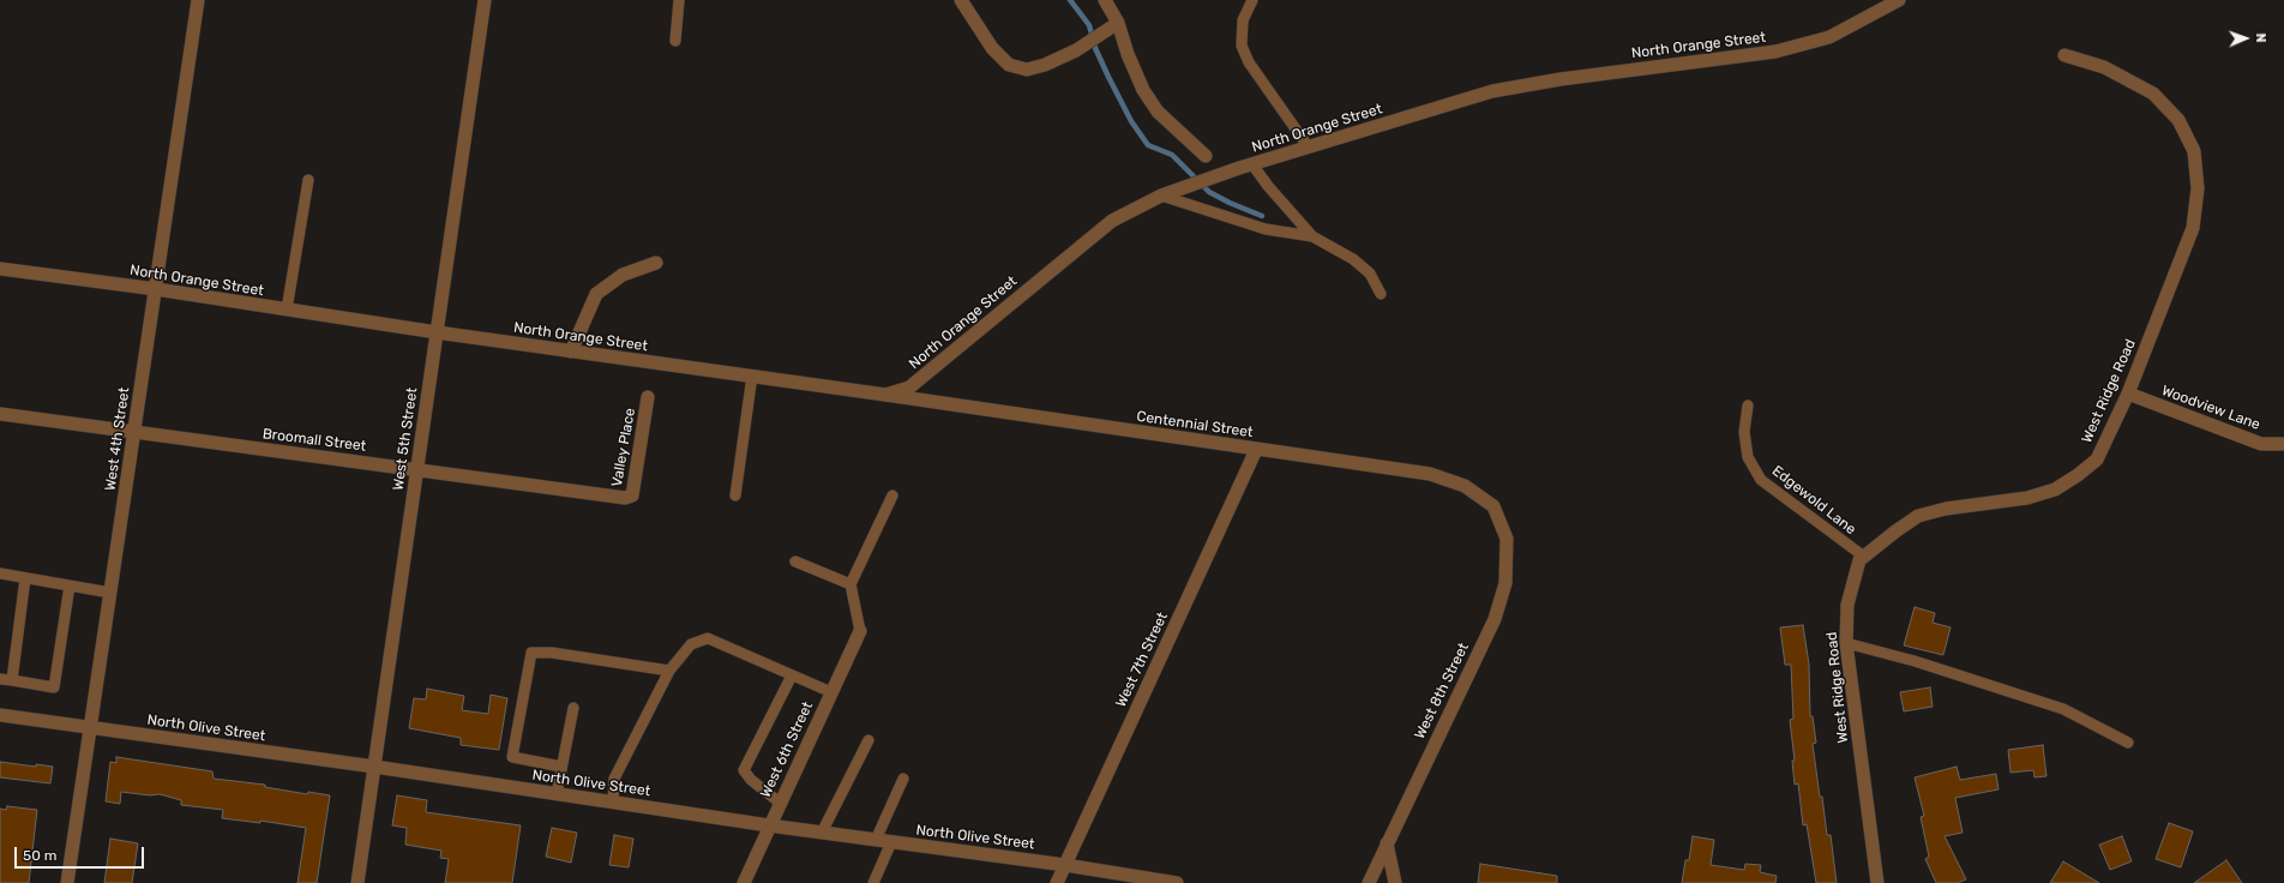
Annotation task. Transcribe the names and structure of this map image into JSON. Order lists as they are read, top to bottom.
{
  "streets": {
    "street": [
      "North Orange Street",
      "West Ridge Road",
      "Woodview Lane",
      "Centennial Street",
      "West 4th Street",
      "West 5th Street",
      "Broomall Street",
      "Valley Place",
      "West 7th Street",
      "West 8th Street",
      "North Olive Street",
      "West 6th Street"
    ],
    "lane": ["Edgewold Lane"]
  },
  "crossings": [
    ["North Orange Street", "Centennial Street"],
    ["North Orange Street", "West 4th Street"],
    ["North Orange Street", "West 5th Street"],
    ["West Ridge Road", "Woodview Lane"],
    ["West Ridge Road", "Edgewold Lane"],
    ["Centennial Street", "West 7th Street"],
    ["Centennial Street", "West 8th Street"],
    ["West 4th Street", "Broomall Street"],
    ["West 4th Street", "North Olive Street"],
    ["West 5th Street", "Broomall Street"],
    ["West 5th Street", "North Olive Street"],
    ["Broomall Street", "Valley Place"],
    ["West 7th Street", "North Olive Street"],
    ["North Olive Street", "West 6th Street"]
  ],
  "scale_bar": "50 m",
  "north": "right"
}
